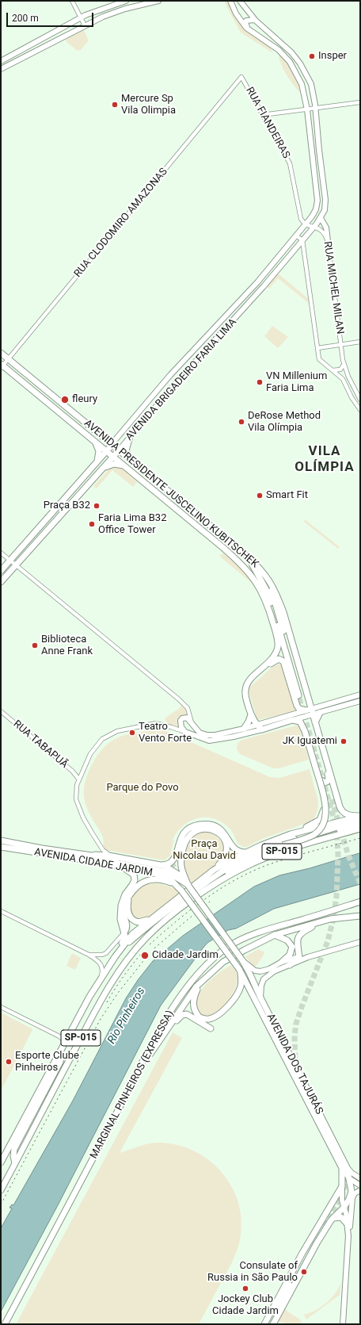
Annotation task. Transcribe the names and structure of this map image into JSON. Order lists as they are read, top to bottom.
{
  "streets": {
    "highway": [
      "AVENIDA BRIGADEIRO FARIA LIMA",
      "AVENIDA PRESIDENTE JUSCELINO KUBITSCHEK",
      "SP-015",
      "AVENIDA CIDADE JARDIM",
      "AVENIDA DOS TAJURÁS",
      "MARGINAL PINHEIROS (EXPRESSA)"
    ],
    "street": [
      "RUA FIANDEIRAS",
      "RUA CLODOMIRO AMAZONAS",
      "RUA MICHEL MILAN",
      "RUA TABAPUÃ"
    ]
  },
  "crossings": [
    ["RUA FIANDEIRAS", "RUA CLODOMIRO AMAZONAS"],
    ["RUA FIANDEIRAS", "RUA MICHEL MILAN"],
    ["RUA FIANDEIRAS", "AVENIDA BRIGADEIRO FARIA LIMA"],
    ["RUA CLODOMIRO AMAZONAS", "AVENIDA PRESIDENTE JUSCELINO KUBITSCHEK"],
    ["RUA MICHEL MILAN", "AVENIDA BRIGADEIRO FARIA LIMA"],
    ["AVENIDA BRIGADEIRO FARIA LIMA", "AVENIDA PRESIDENTE JUSCELINO KUBITSCHEK"],
    ["AVENIDA CIDADE JARDIM", "AVENIDA DOS TAJURÁS"]
  ],
  "districts": ["VILA OLÍMPIA"],
  "water": ["Rio Pinheiros"],
  "parks": ["Parque do Povo", "Praça Nicolau David"],
  "places": [
    "Insper",
    "Mercure Sp Vila Olimpia",
    "VN Millenium Faria Lima",
    "fleury",
    "DeRose Method Vila Olímpia",
    "Smart Fit",
    "Praça B32",
    "Faria Lima B32 Office Tower",
    "Biblioteca Anne Frank",
    "Teatro Vento Forte",
    "JK Iguatemi",
    "Cidade Jardim",
    "Esporte Clube Pinheiros",
    "Consulate of Russia in São Paulo",
    "Jockey Club Cidade Jardim"
  ],
  "scale_bar": "200 m"
}
